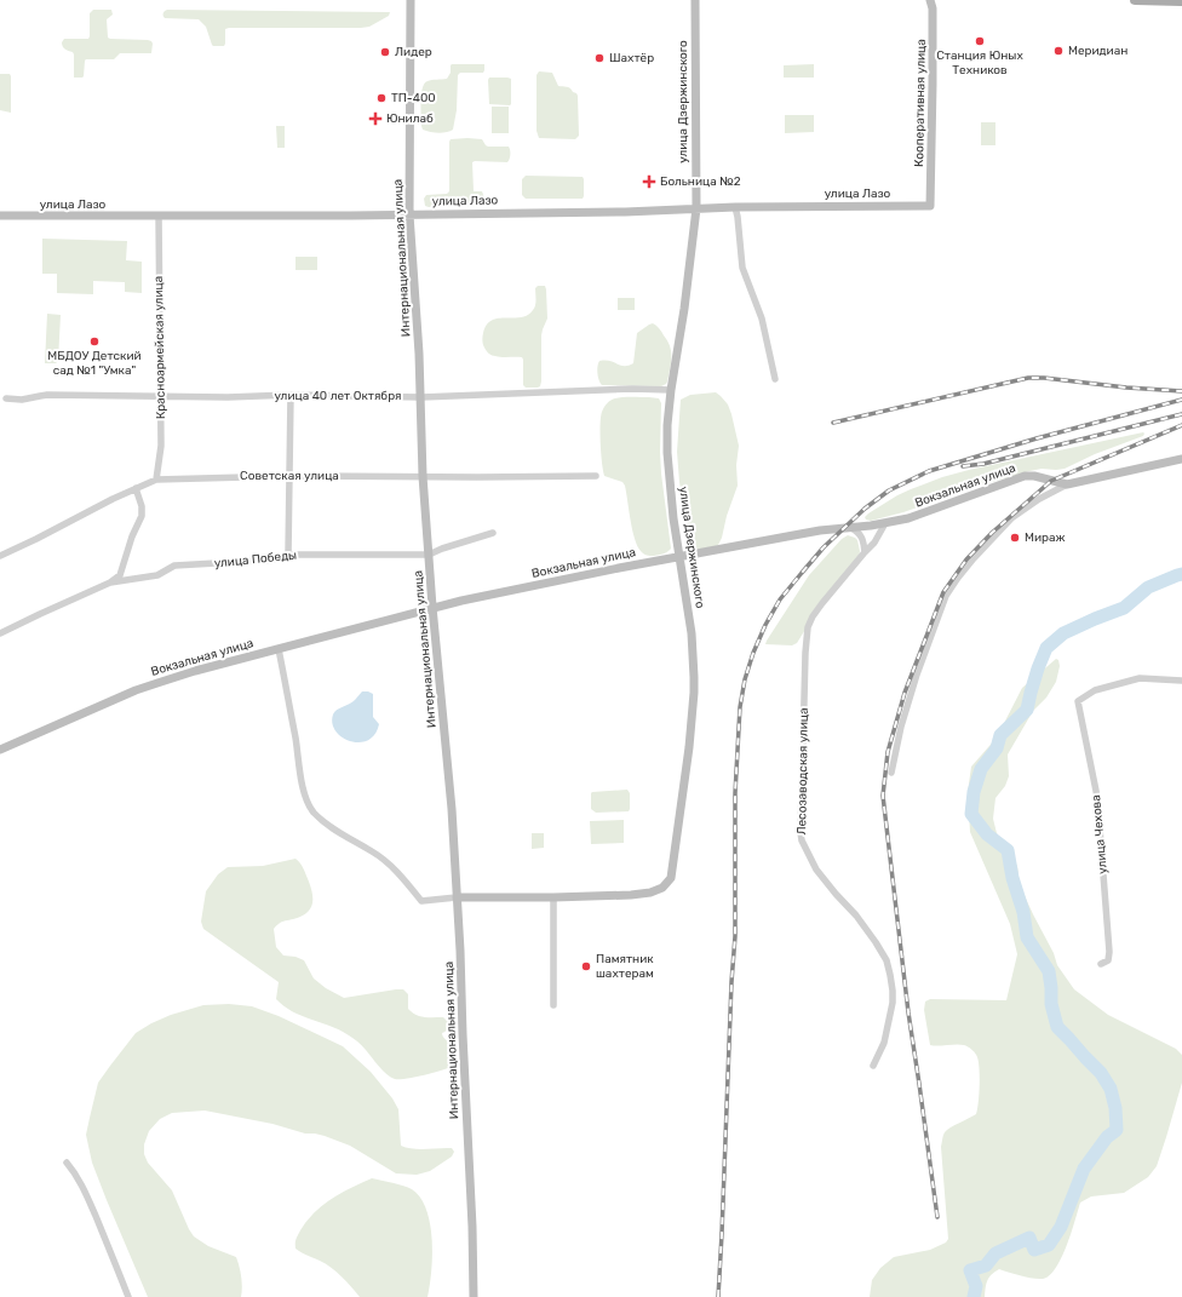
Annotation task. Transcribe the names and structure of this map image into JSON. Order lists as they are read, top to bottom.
{
  "streets": {
    "main road": [
      "улица Дзержинского",
      "Кооперативная улица",
      "улица Лазо",
      "Интернациональная улица",
      "Вокзальная улица"
    ],
    "street": [
      "Красноармейская улица",
      "улица 40 лет Октября",
      "Советская улица",
      "улица Победы",
      "Лесозаводская улица",
      "улица Чехова"
    ]
  },
  "crossings": [
    ["улица Дзержинского", "улица Лазо"],
    ["улица Дзержинского", "Интернациональная улица"],
    ["улица Дзержинского", "улица 40 лет Октября"],
    ["улица Дзержинского", "Вокзальная улица"],
    ["Кооперативная улица", "улица Лазо"],
    ["улица Лазо", "Интернациональная улица"],
    ["улица Лазо", "Красноармейская улица"],
    ["Интернациональная улица", "улица 40 лет Октября"],
    ["Интернациональная улица", "Советская улица"],
    ["Интернациональная улица", "Вокзальная улица"],
    ["Интернациональная улица", "улица Победы"],
    ["Красноармейская улица", "улица 40 лет Октября"],
    ["Красноармейская улица", "Советская улица"],
    ["Вокзальная улица", "Лесозаводская улица"]
  ],
  "places": {
    "other": [
      "Станция Юных Техников",
      "Меридиан",
      "Лидер",
      "Шахтёр",
      "ТП-400",
      "МБДОУ Детский сад №1 \"Умка\"",
      "Мираж",
      "Памятник шахтерам"
    ],
    "health": ["Юнилаб", "Больница №2"]
  }
}
